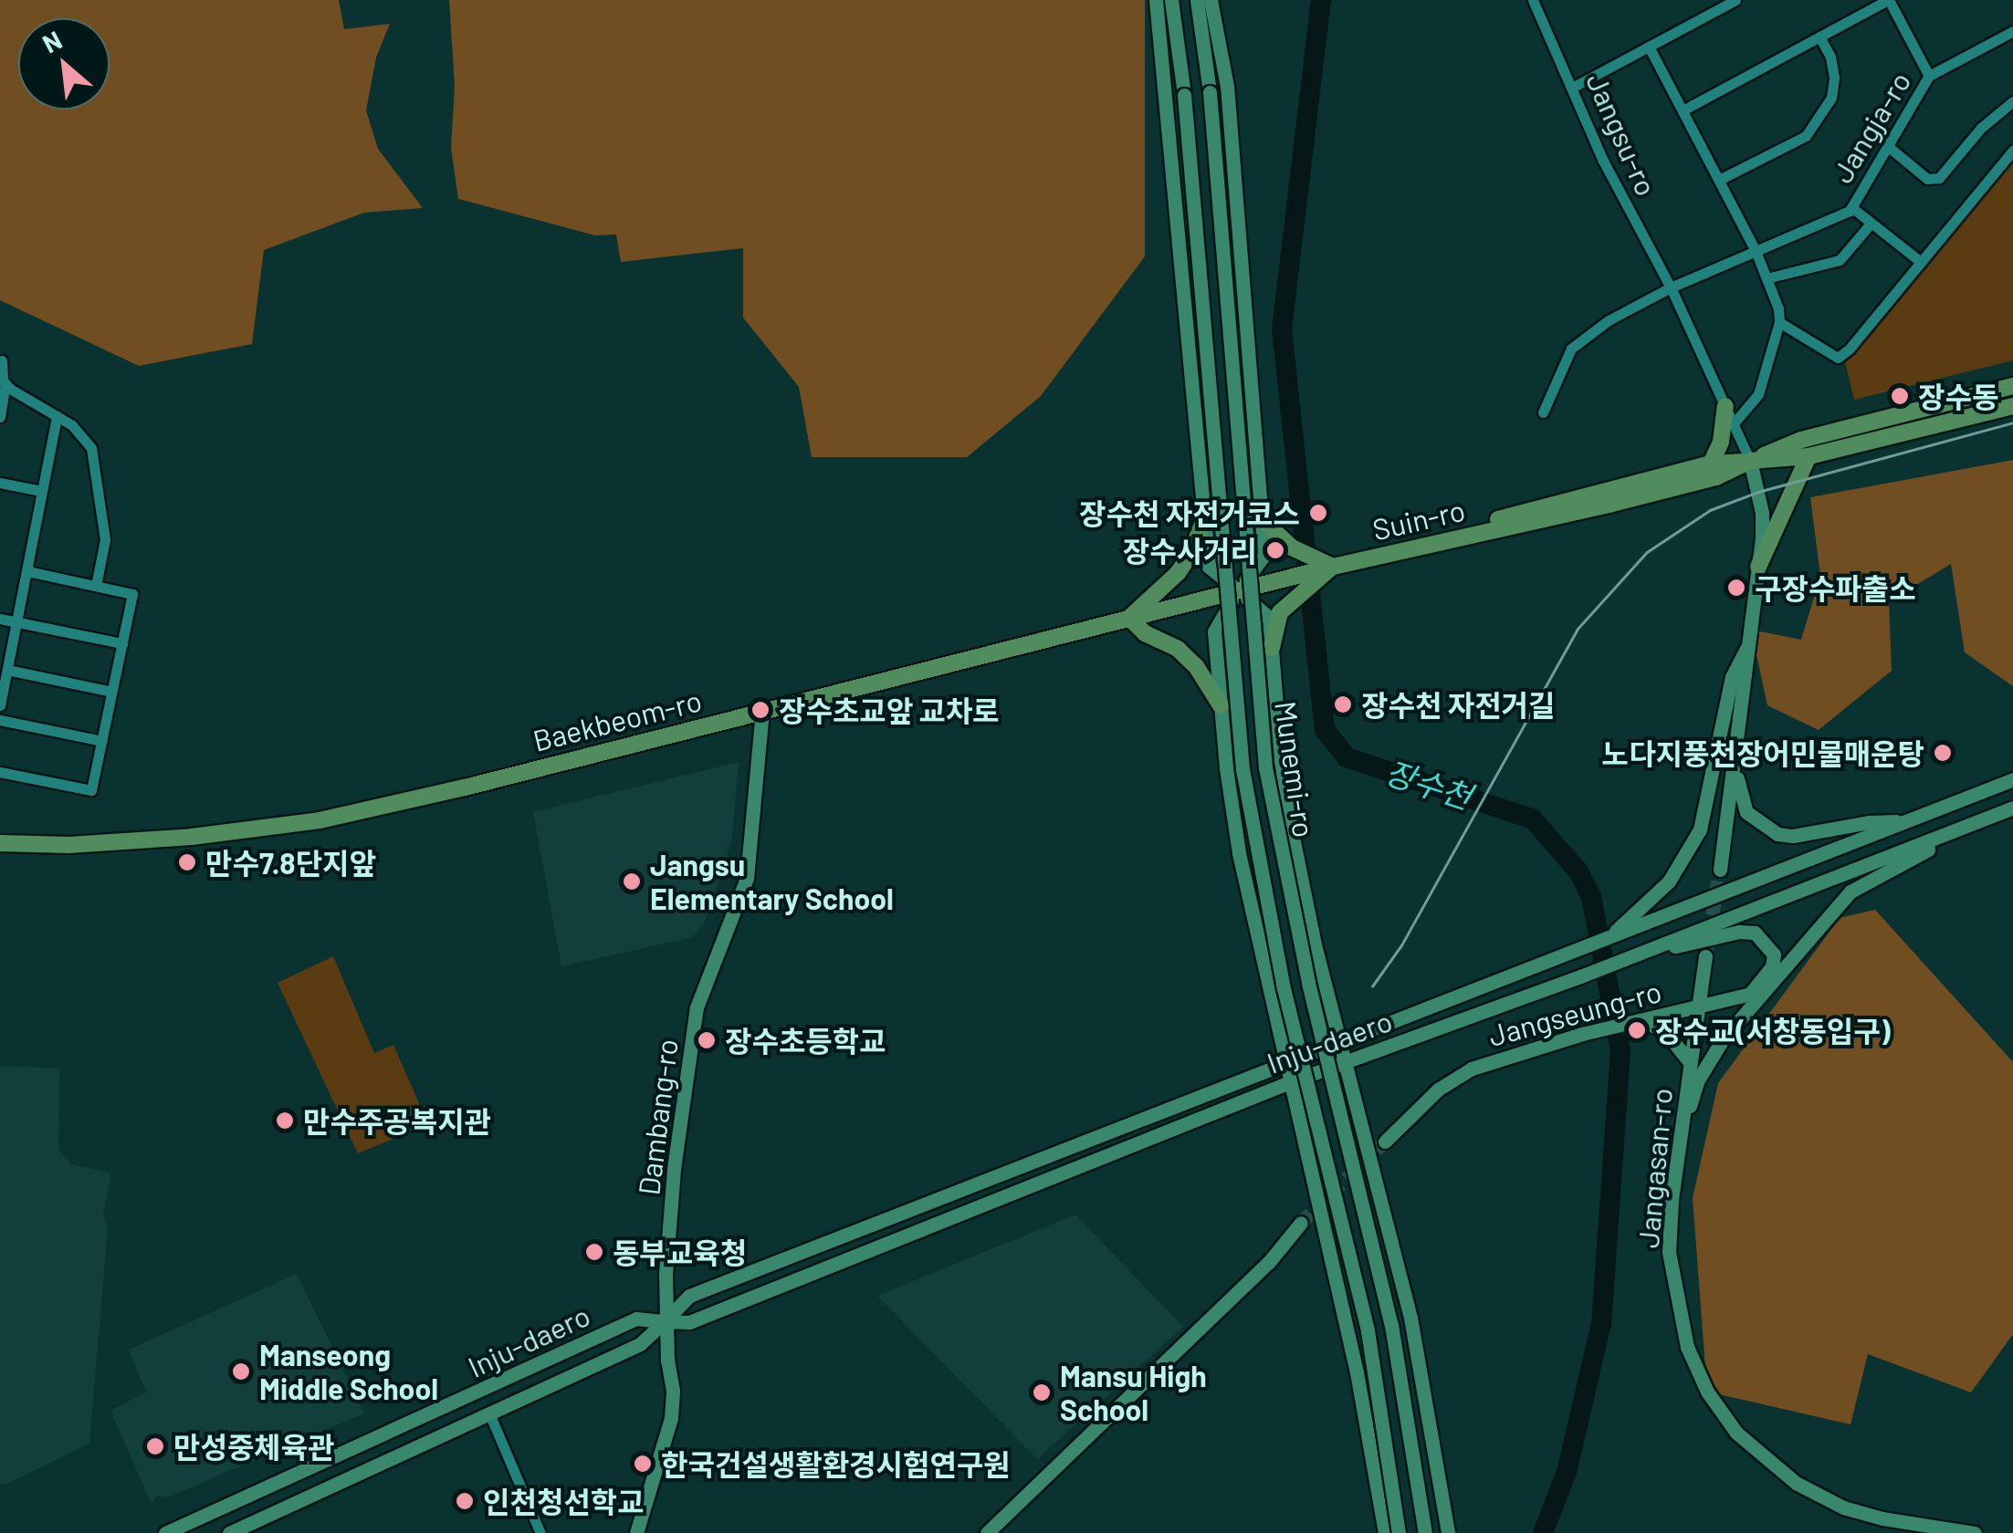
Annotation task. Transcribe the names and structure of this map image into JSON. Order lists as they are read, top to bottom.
{
  "streets": {
    "main road": [
      "Suin-ro",
      "Baekbeom-ro",
      "Munemi-ro",
      "Jangseung-ro",
      "Inju-daero",
      "Dambang-ro",
      "Jangasan-ro"
    ],
    "street": ["Jangja-ro", "Jangsu-ro"]
  },
  "crossings": [
    ["Jangja-ro", "Jangsu-ro"],
    ["Jangsu-ro", "Suin-ro"],
    ["Baekbeom-ro", "Dambang-ro"],
    ["Jangseung-ro", "Inju-daero"],
    ["Jangseung-ro", "Jangasan-ro"],
    ["Inju-daero", "Dambang-ro"]
  ],
  "water": ["장수천"],
  "places": [
    "장수동",
    "장수천 자전거코스",
    "장수사거리",
    "구장수파출소",
    "장수천 자전거길",
    "장수초교앞 교차로",
    "노다지풍천장어민물매운탕",
    "만수7.8단지앞",
    "Jangsu Elementary School",
    "장수교(서창동입구)",
    "장수초등학교",
    "만수주공복지관",
    "동부교육청",
    "Manseong Middle School",
    "Mansu High School",
    "만성중체육관",
    "한국건설생활환경시험연구원",
    "인천청선학교"
  ],
  "north": "top left"
}
